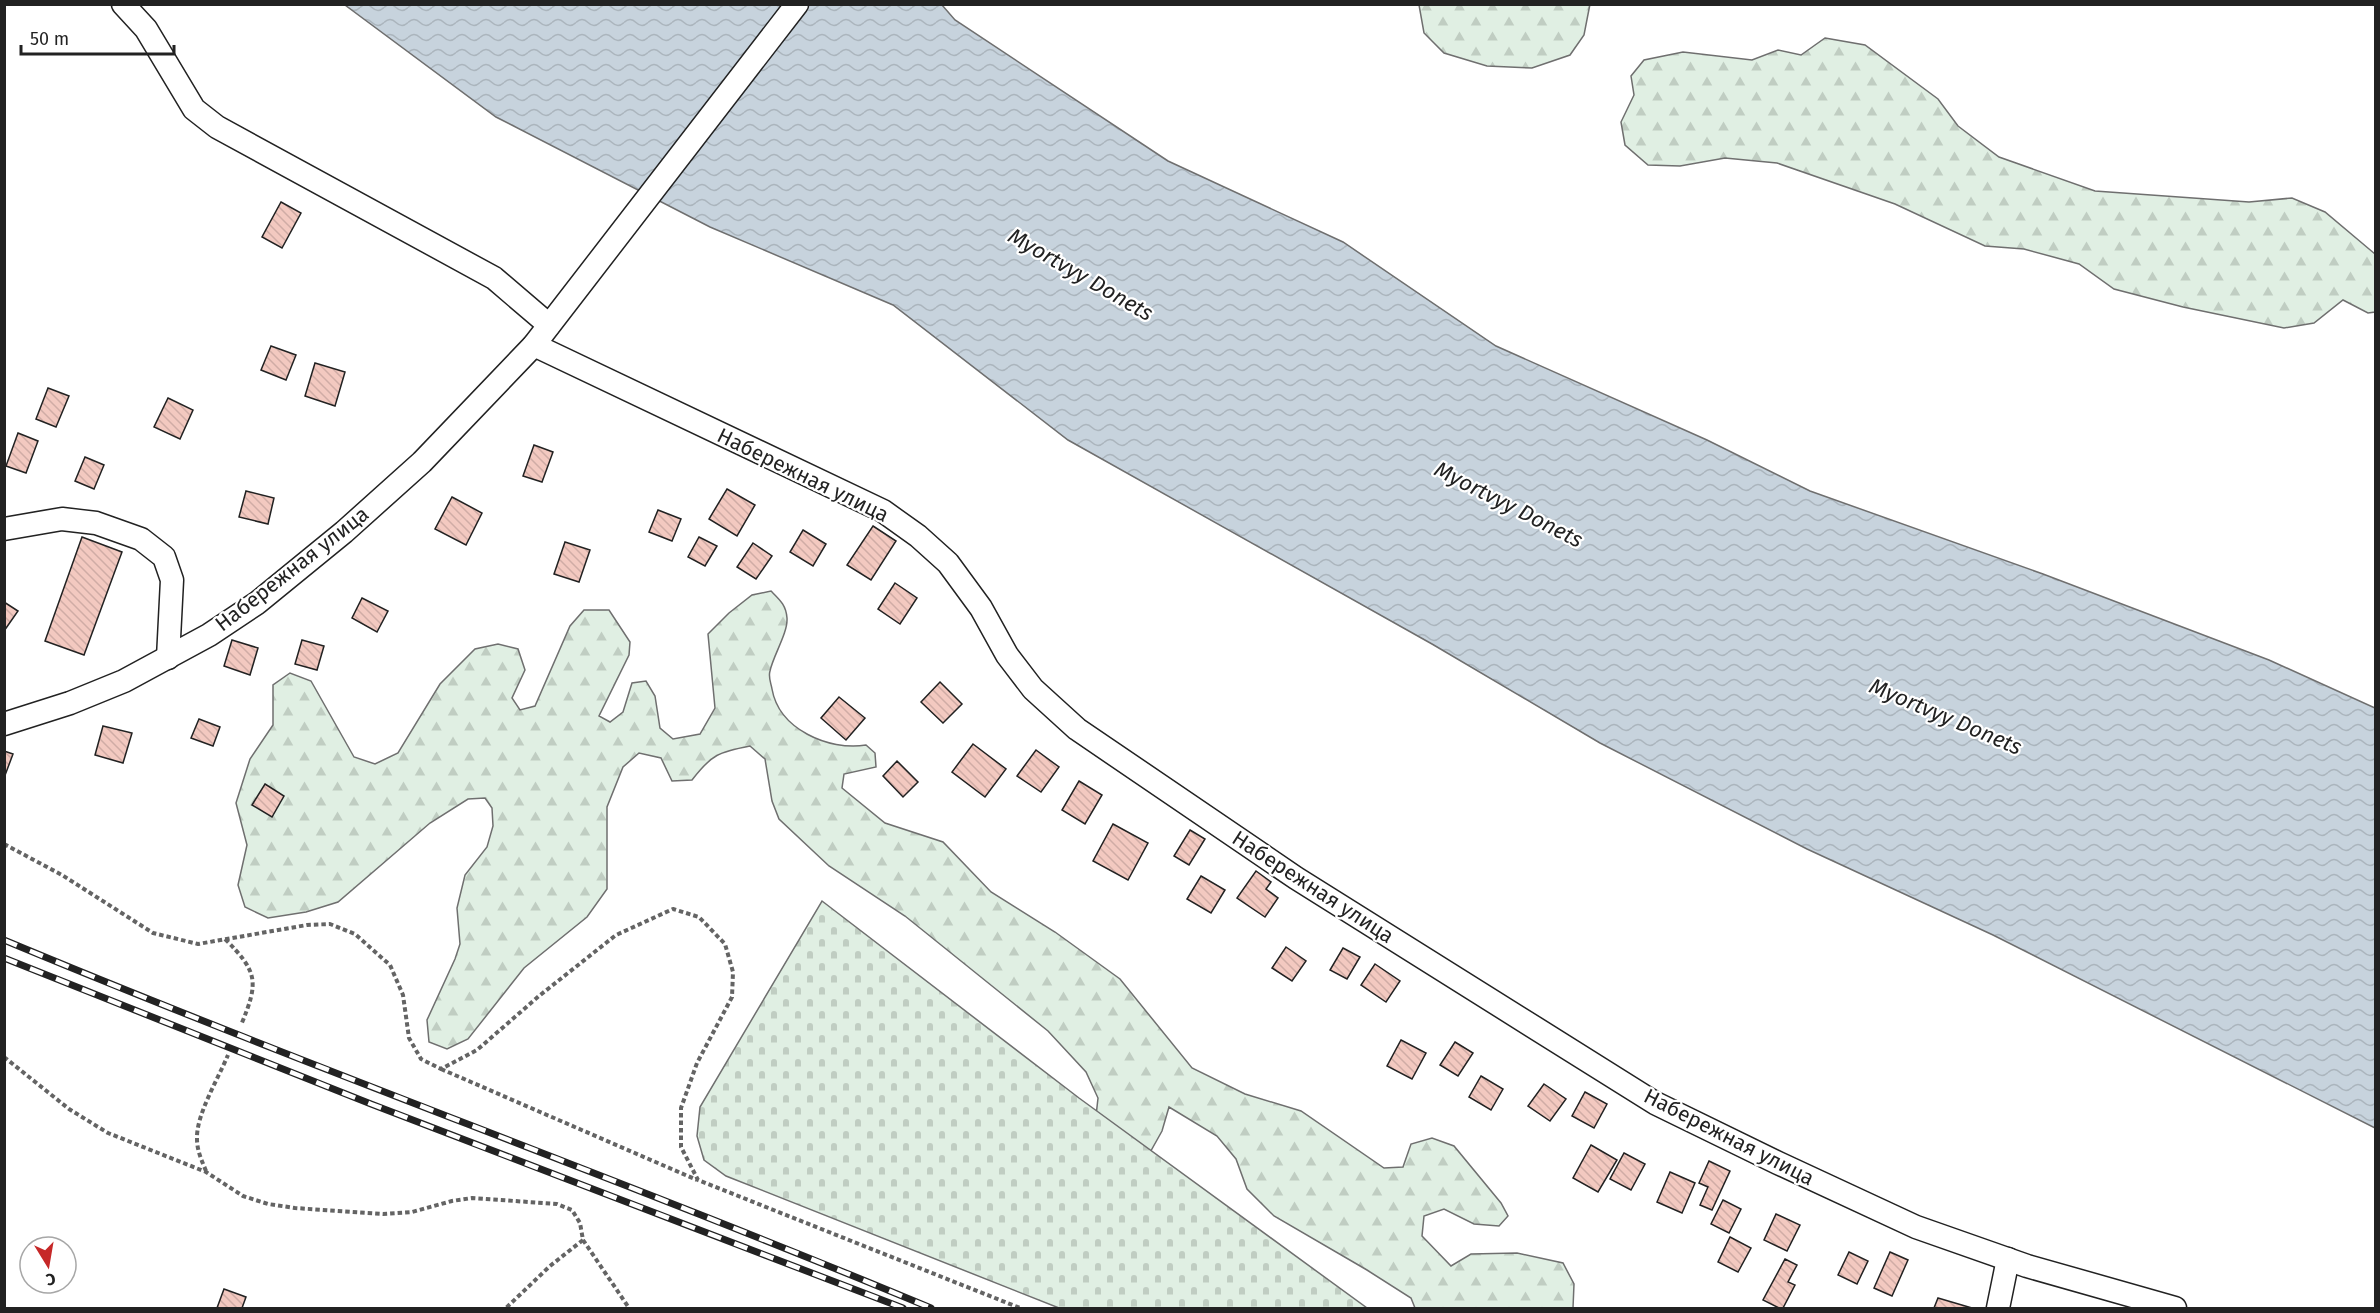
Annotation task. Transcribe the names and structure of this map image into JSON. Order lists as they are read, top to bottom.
{
  "streets": {
    "street": ["Набережная улица"]
  },
  "water": ["Myortvyy Donets"],
  "scale_bar": "50 m",
  "north": "bottom"
}
